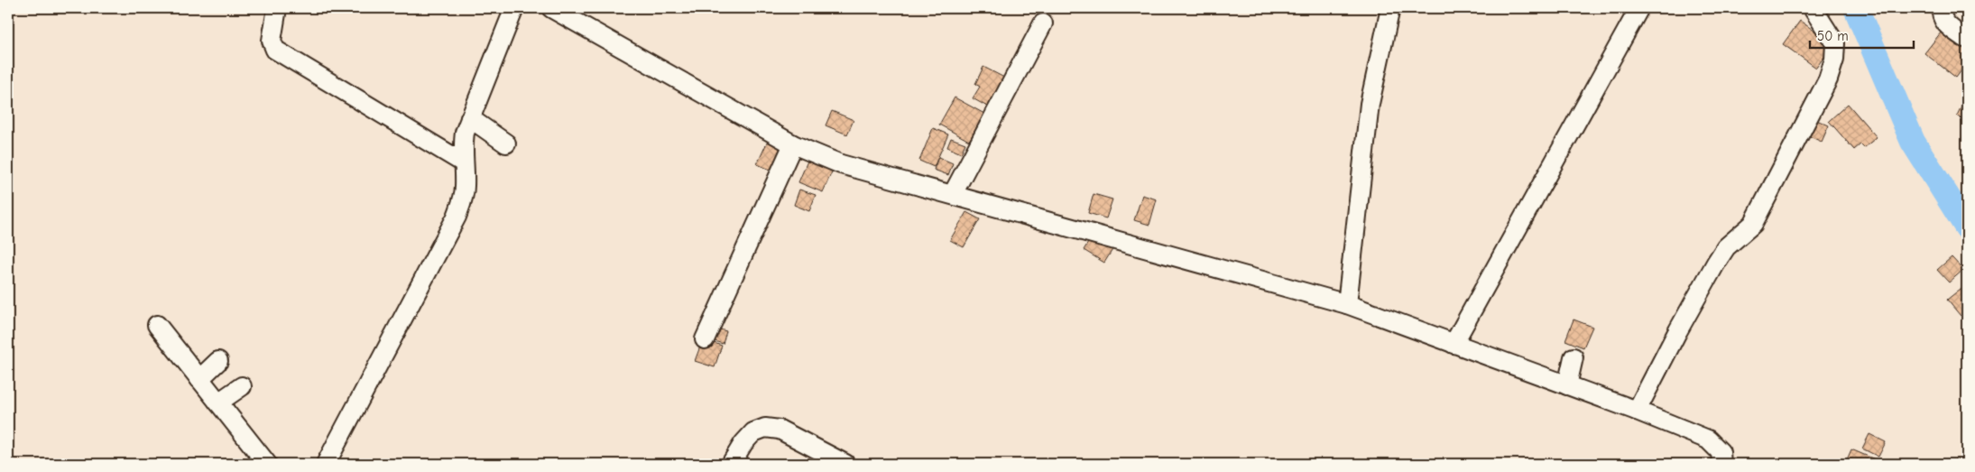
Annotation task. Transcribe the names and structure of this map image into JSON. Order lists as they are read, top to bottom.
{
  "scale_bar": "50 m"
}
